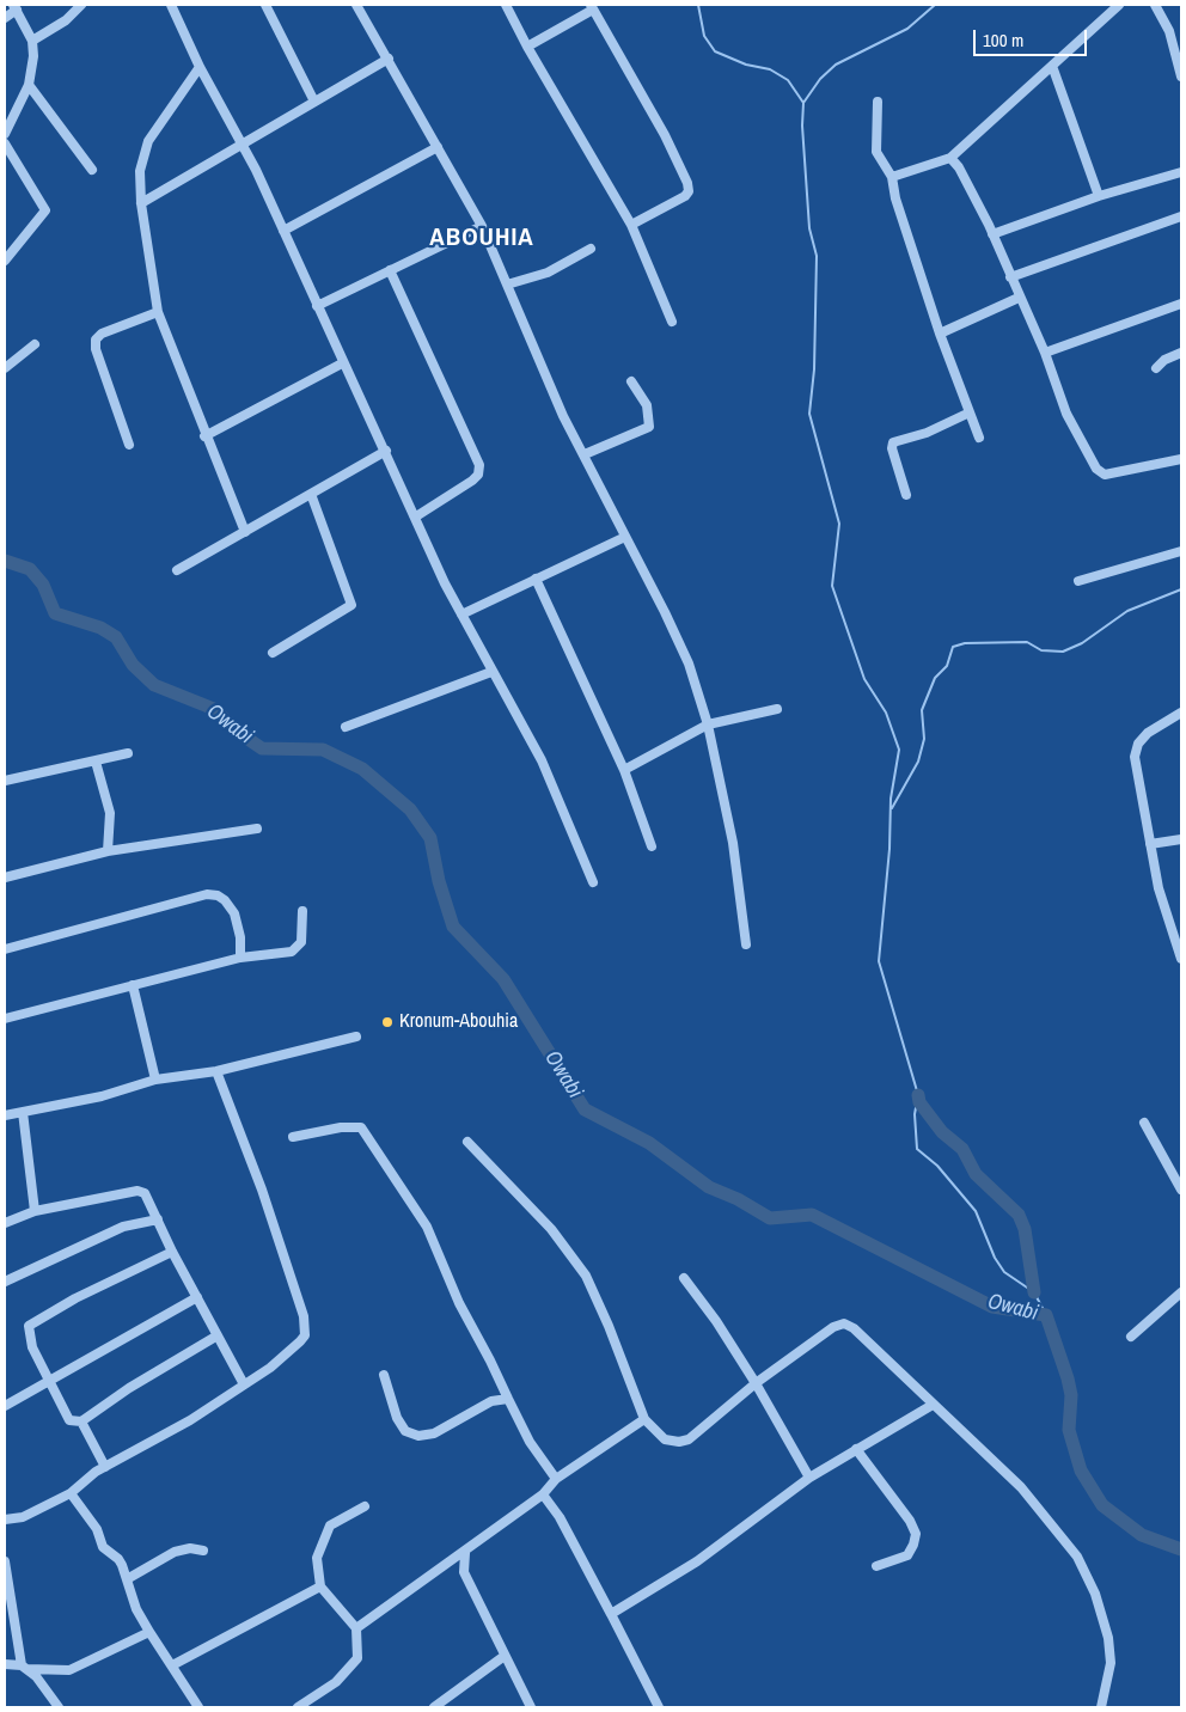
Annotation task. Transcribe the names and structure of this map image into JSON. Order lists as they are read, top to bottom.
{
  "districts": ["ABOUHIA"],
  "water": ["Owabi"],
  "places": ["Kronum-Abouhia"],
  "scale_bar": "100 m"
}
